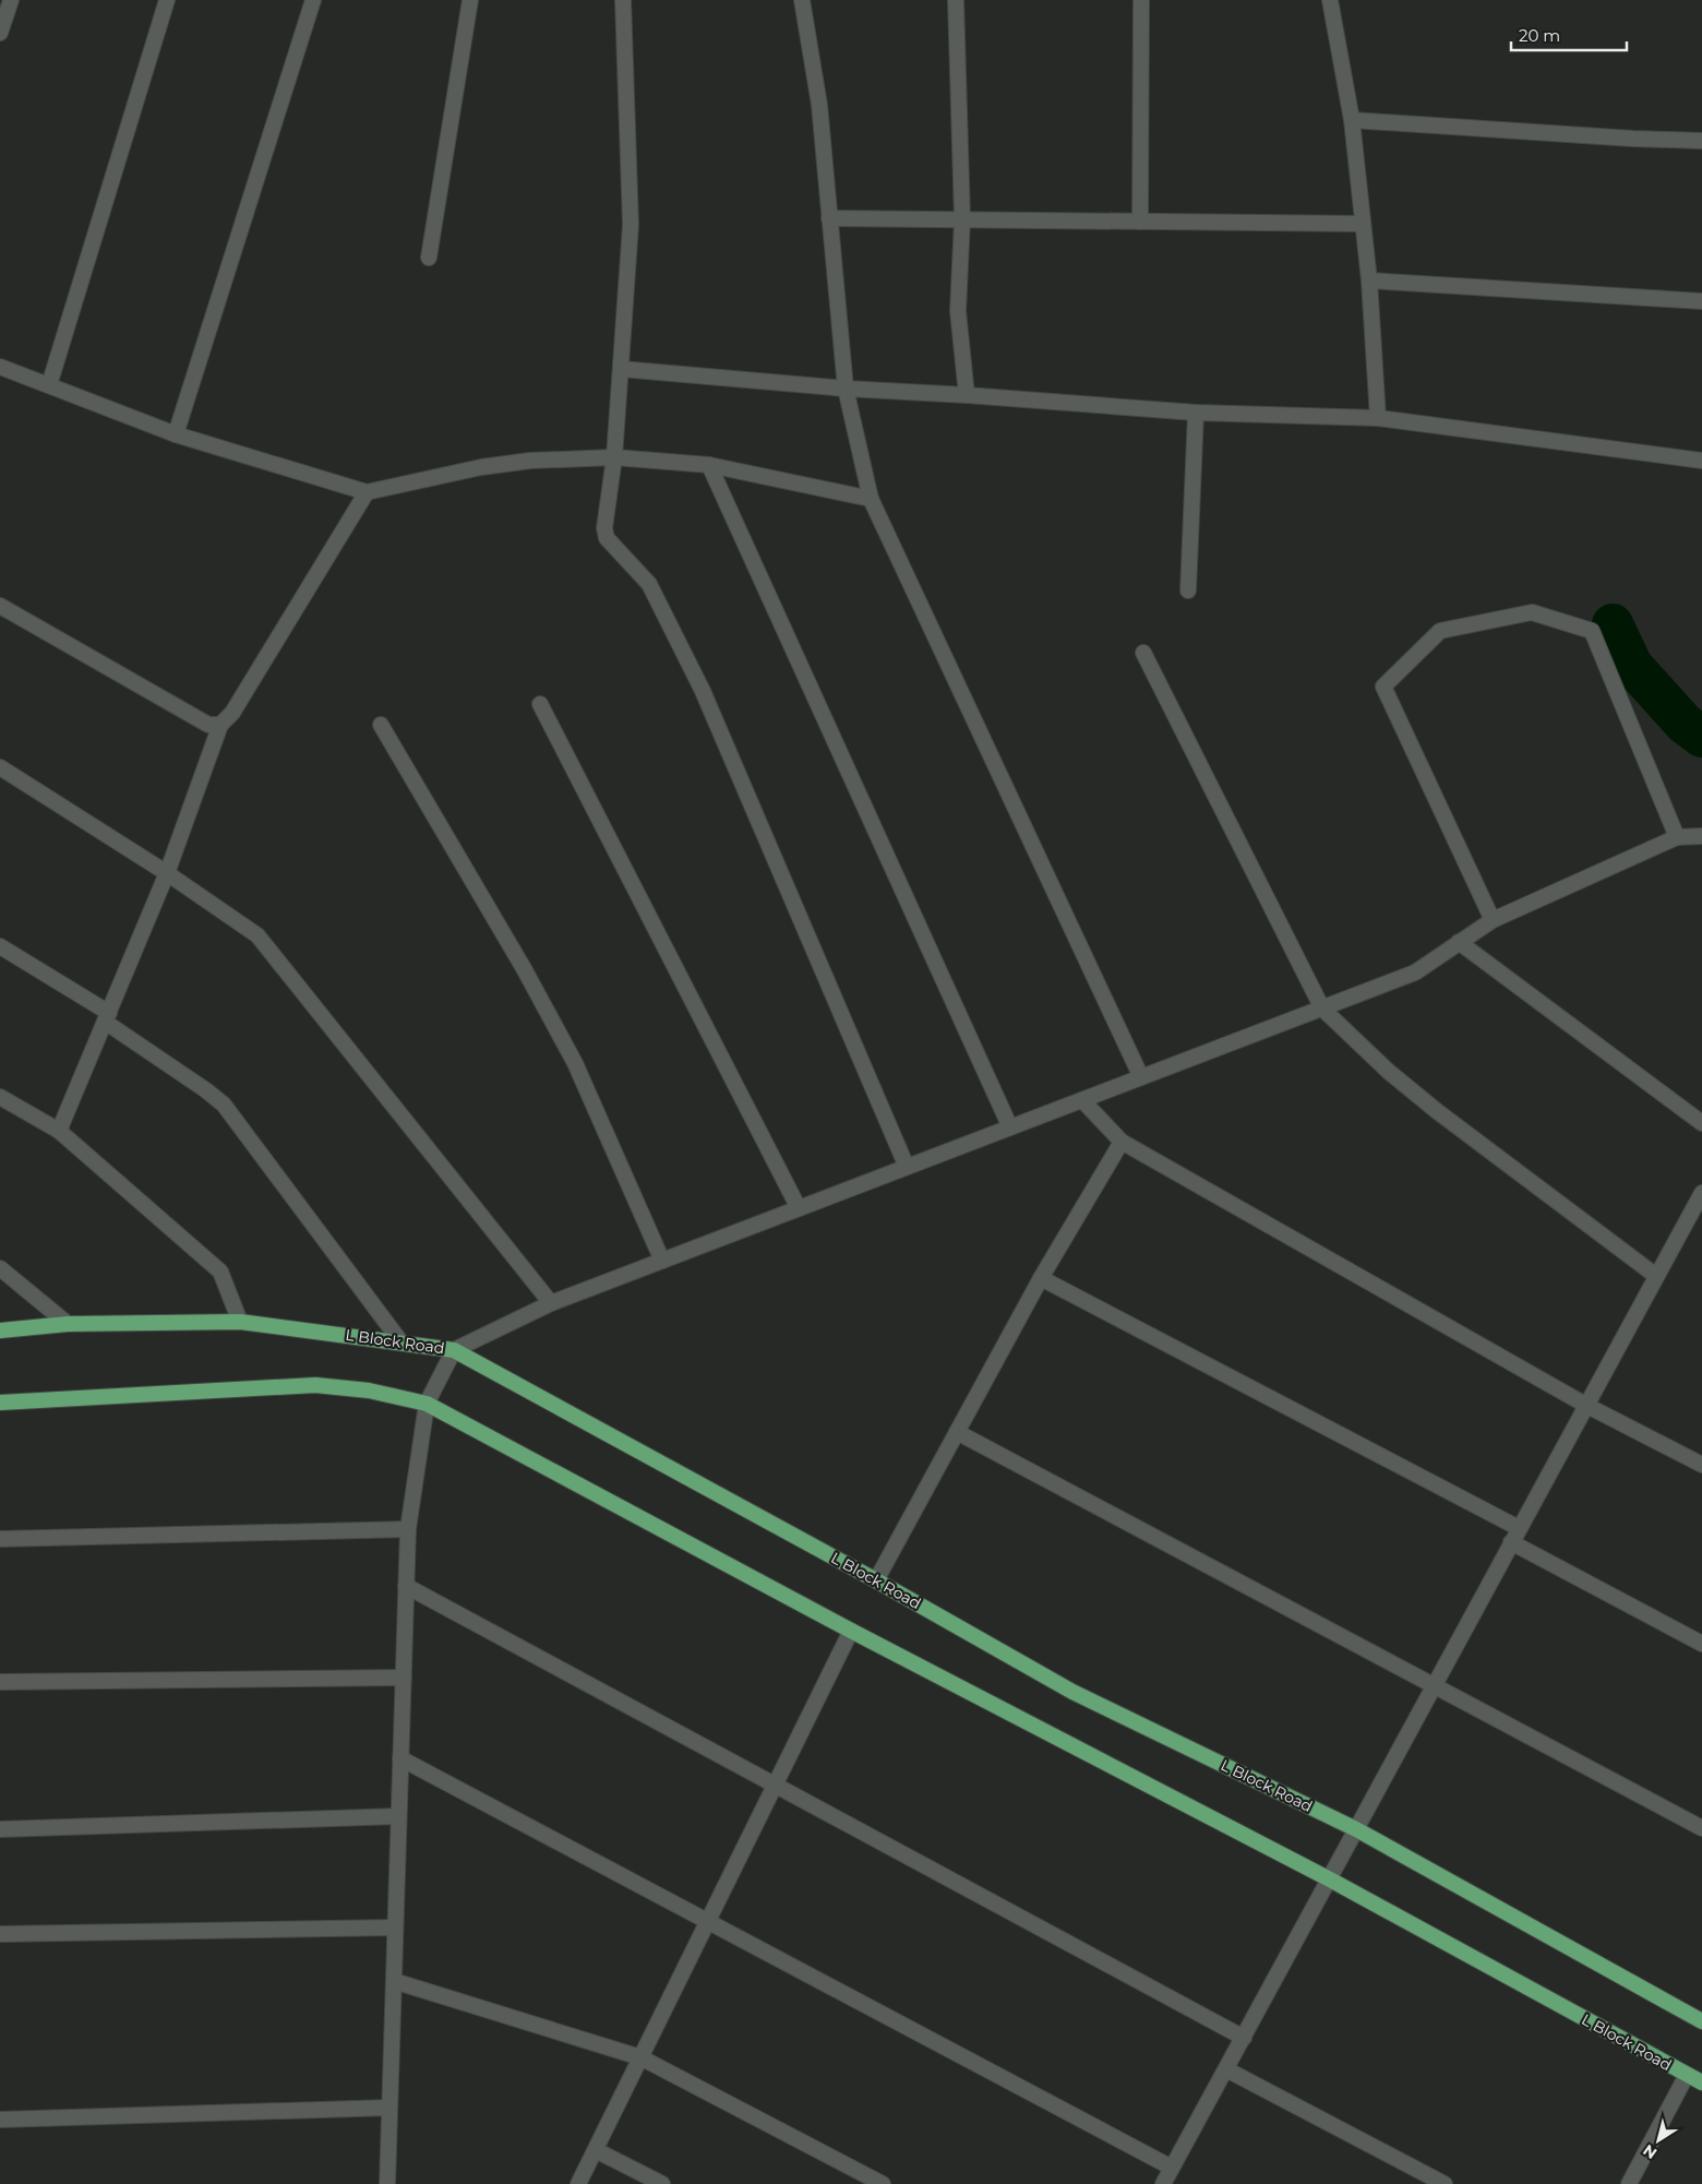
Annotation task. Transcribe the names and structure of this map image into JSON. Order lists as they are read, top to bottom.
{
  "streets": {
    "main road": ["L Block Road"]
  },
  "scale_bar": "20 m",
  "north": "bottom left"
}
